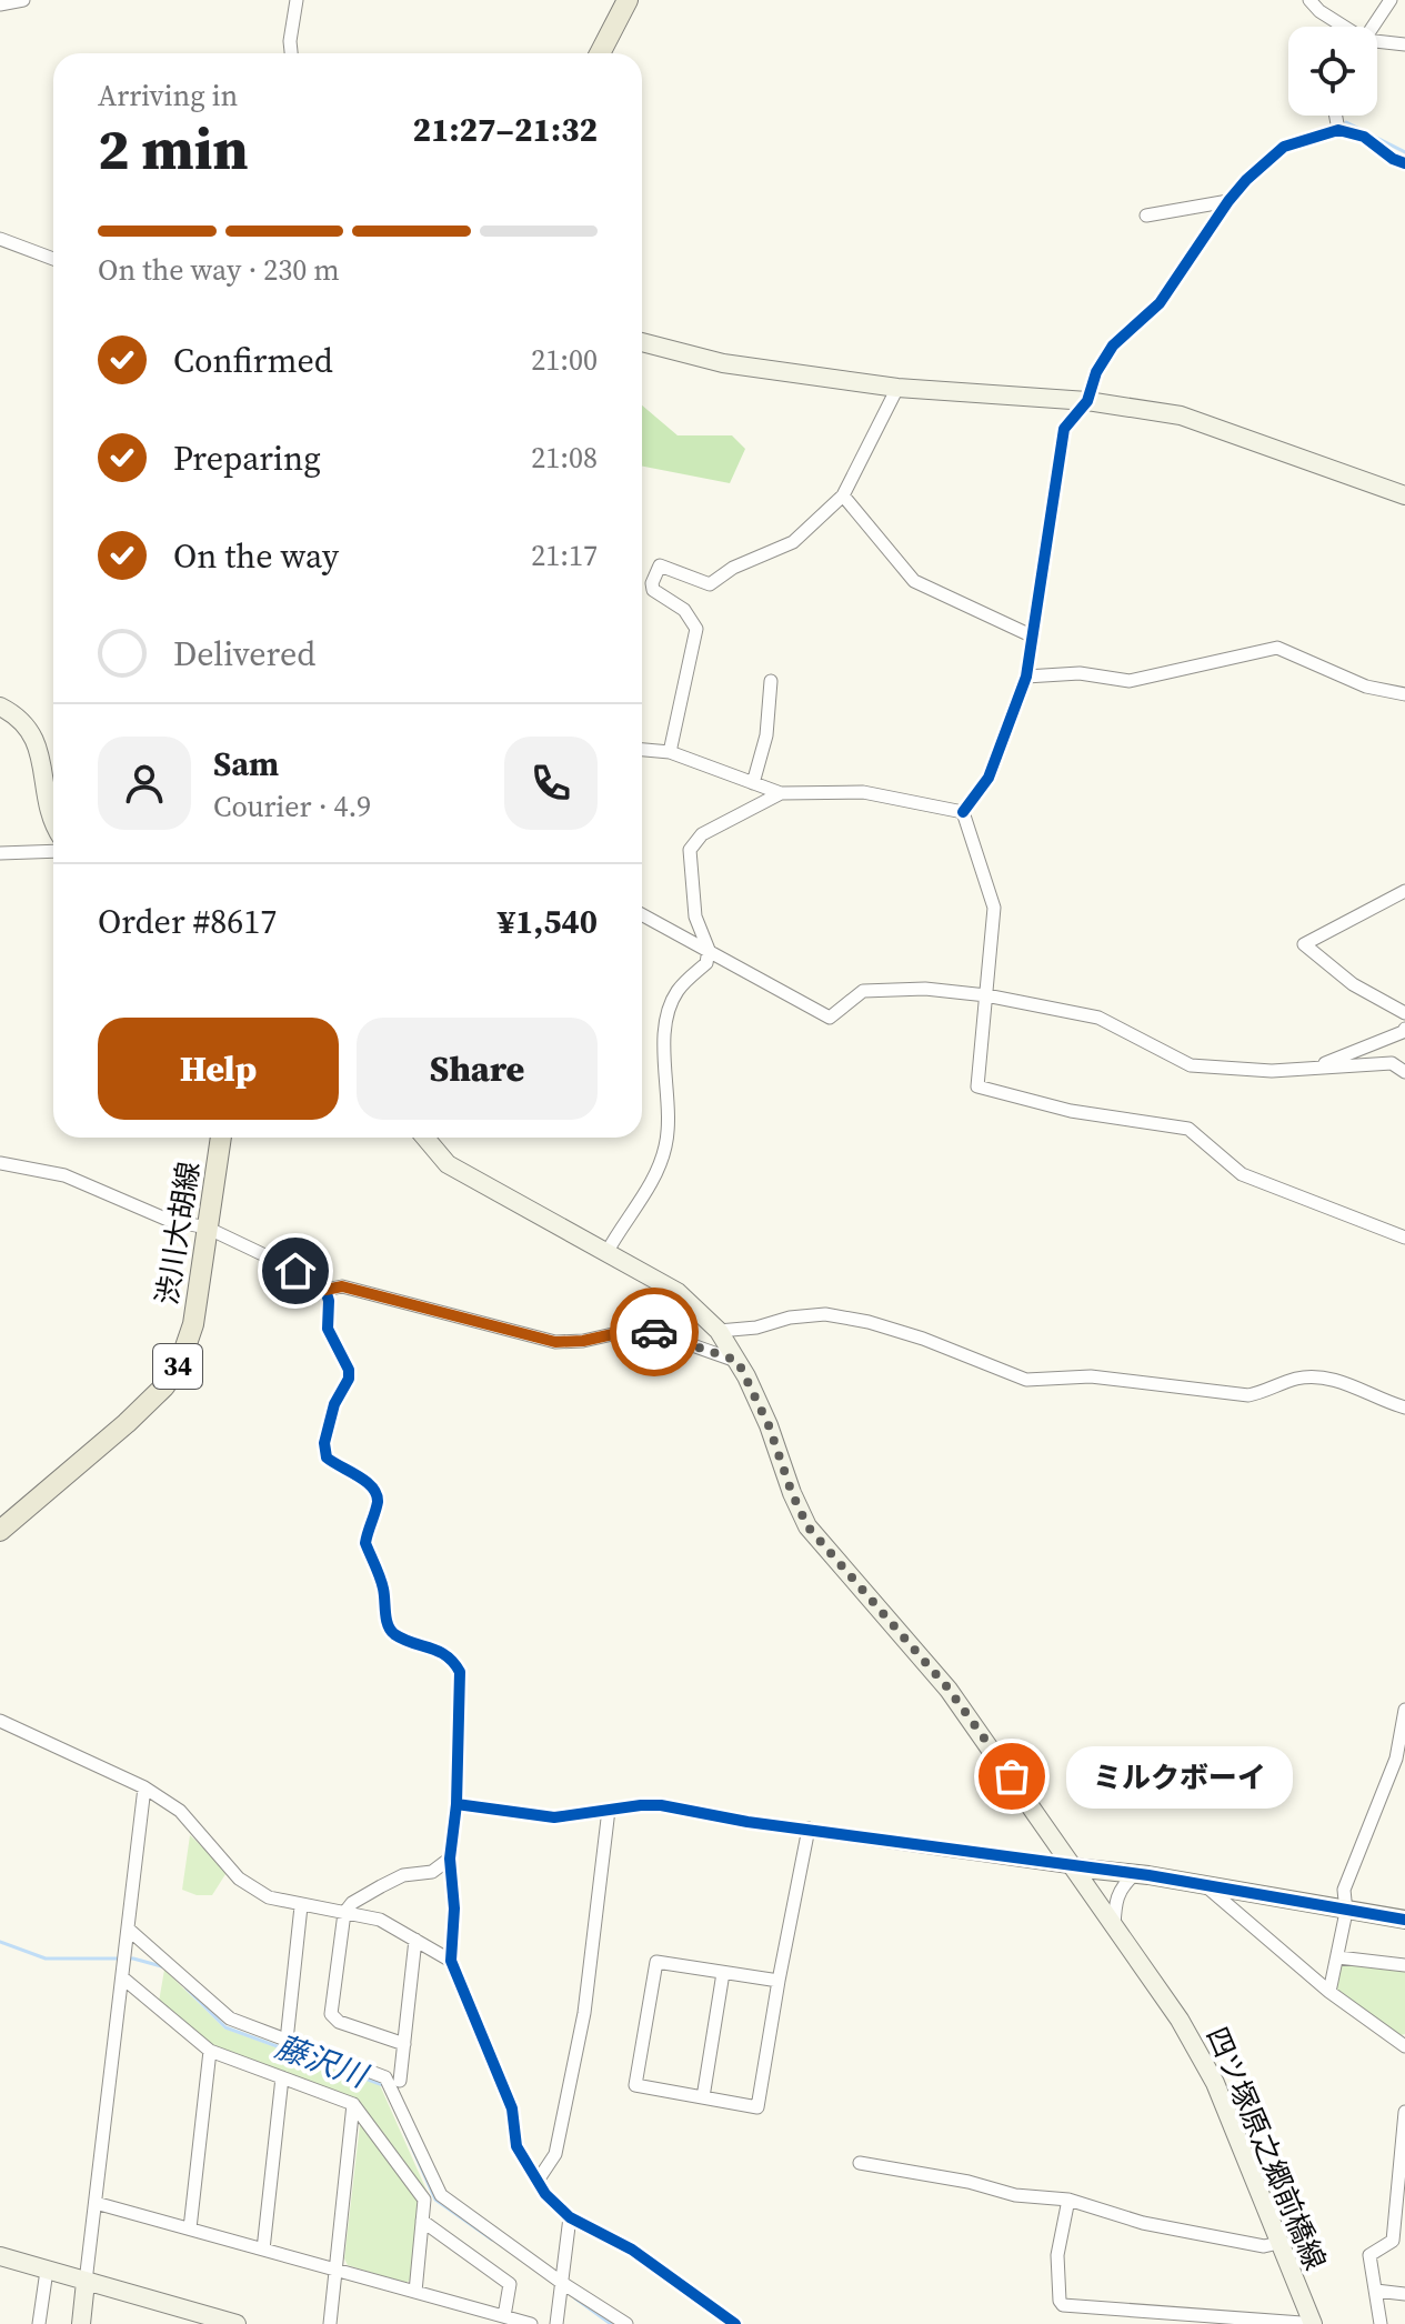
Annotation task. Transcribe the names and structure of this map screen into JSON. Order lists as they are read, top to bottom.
{
  "streets": {
    "main road": ["渋川大胡線", "34", "四ツ塚原之郷前橋線"]
  },
  "water": ["藤沢川"],
  "places": ["ミルクボーイ"],
  "page": {
    "heading": ["2 min", "Arriving in", "21:27–21:32"],
    "panel": [
      "Sam",
      "Courier · 4.9",
      "Order #8617",
      "¥1,540"
    ],
    "bar": "On the way · 230 m",
    "list": [
      ["Confirmed", "21:00"],
      ["Preparing", "21:08"],
      ["On the way", "21:17"],
      "Delivered"
    ],
    "buttons": ["Help", "Share"],
    "bubble": "ミルクボーイ"
  }
}
